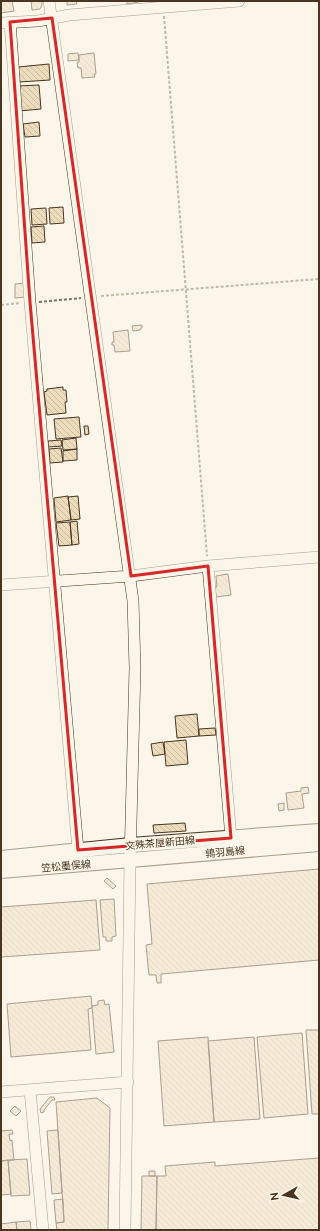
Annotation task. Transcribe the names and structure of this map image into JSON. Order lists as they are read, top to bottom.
{
  "streets": {
    "main road": ["文殊茶屋新田線", "鶉羽島線", "笠松墨俣線"]
  },
  "crossings": [
    ["鶉羽島線", "笠松墨俣線"]
  ],
  "north": "left"
}
